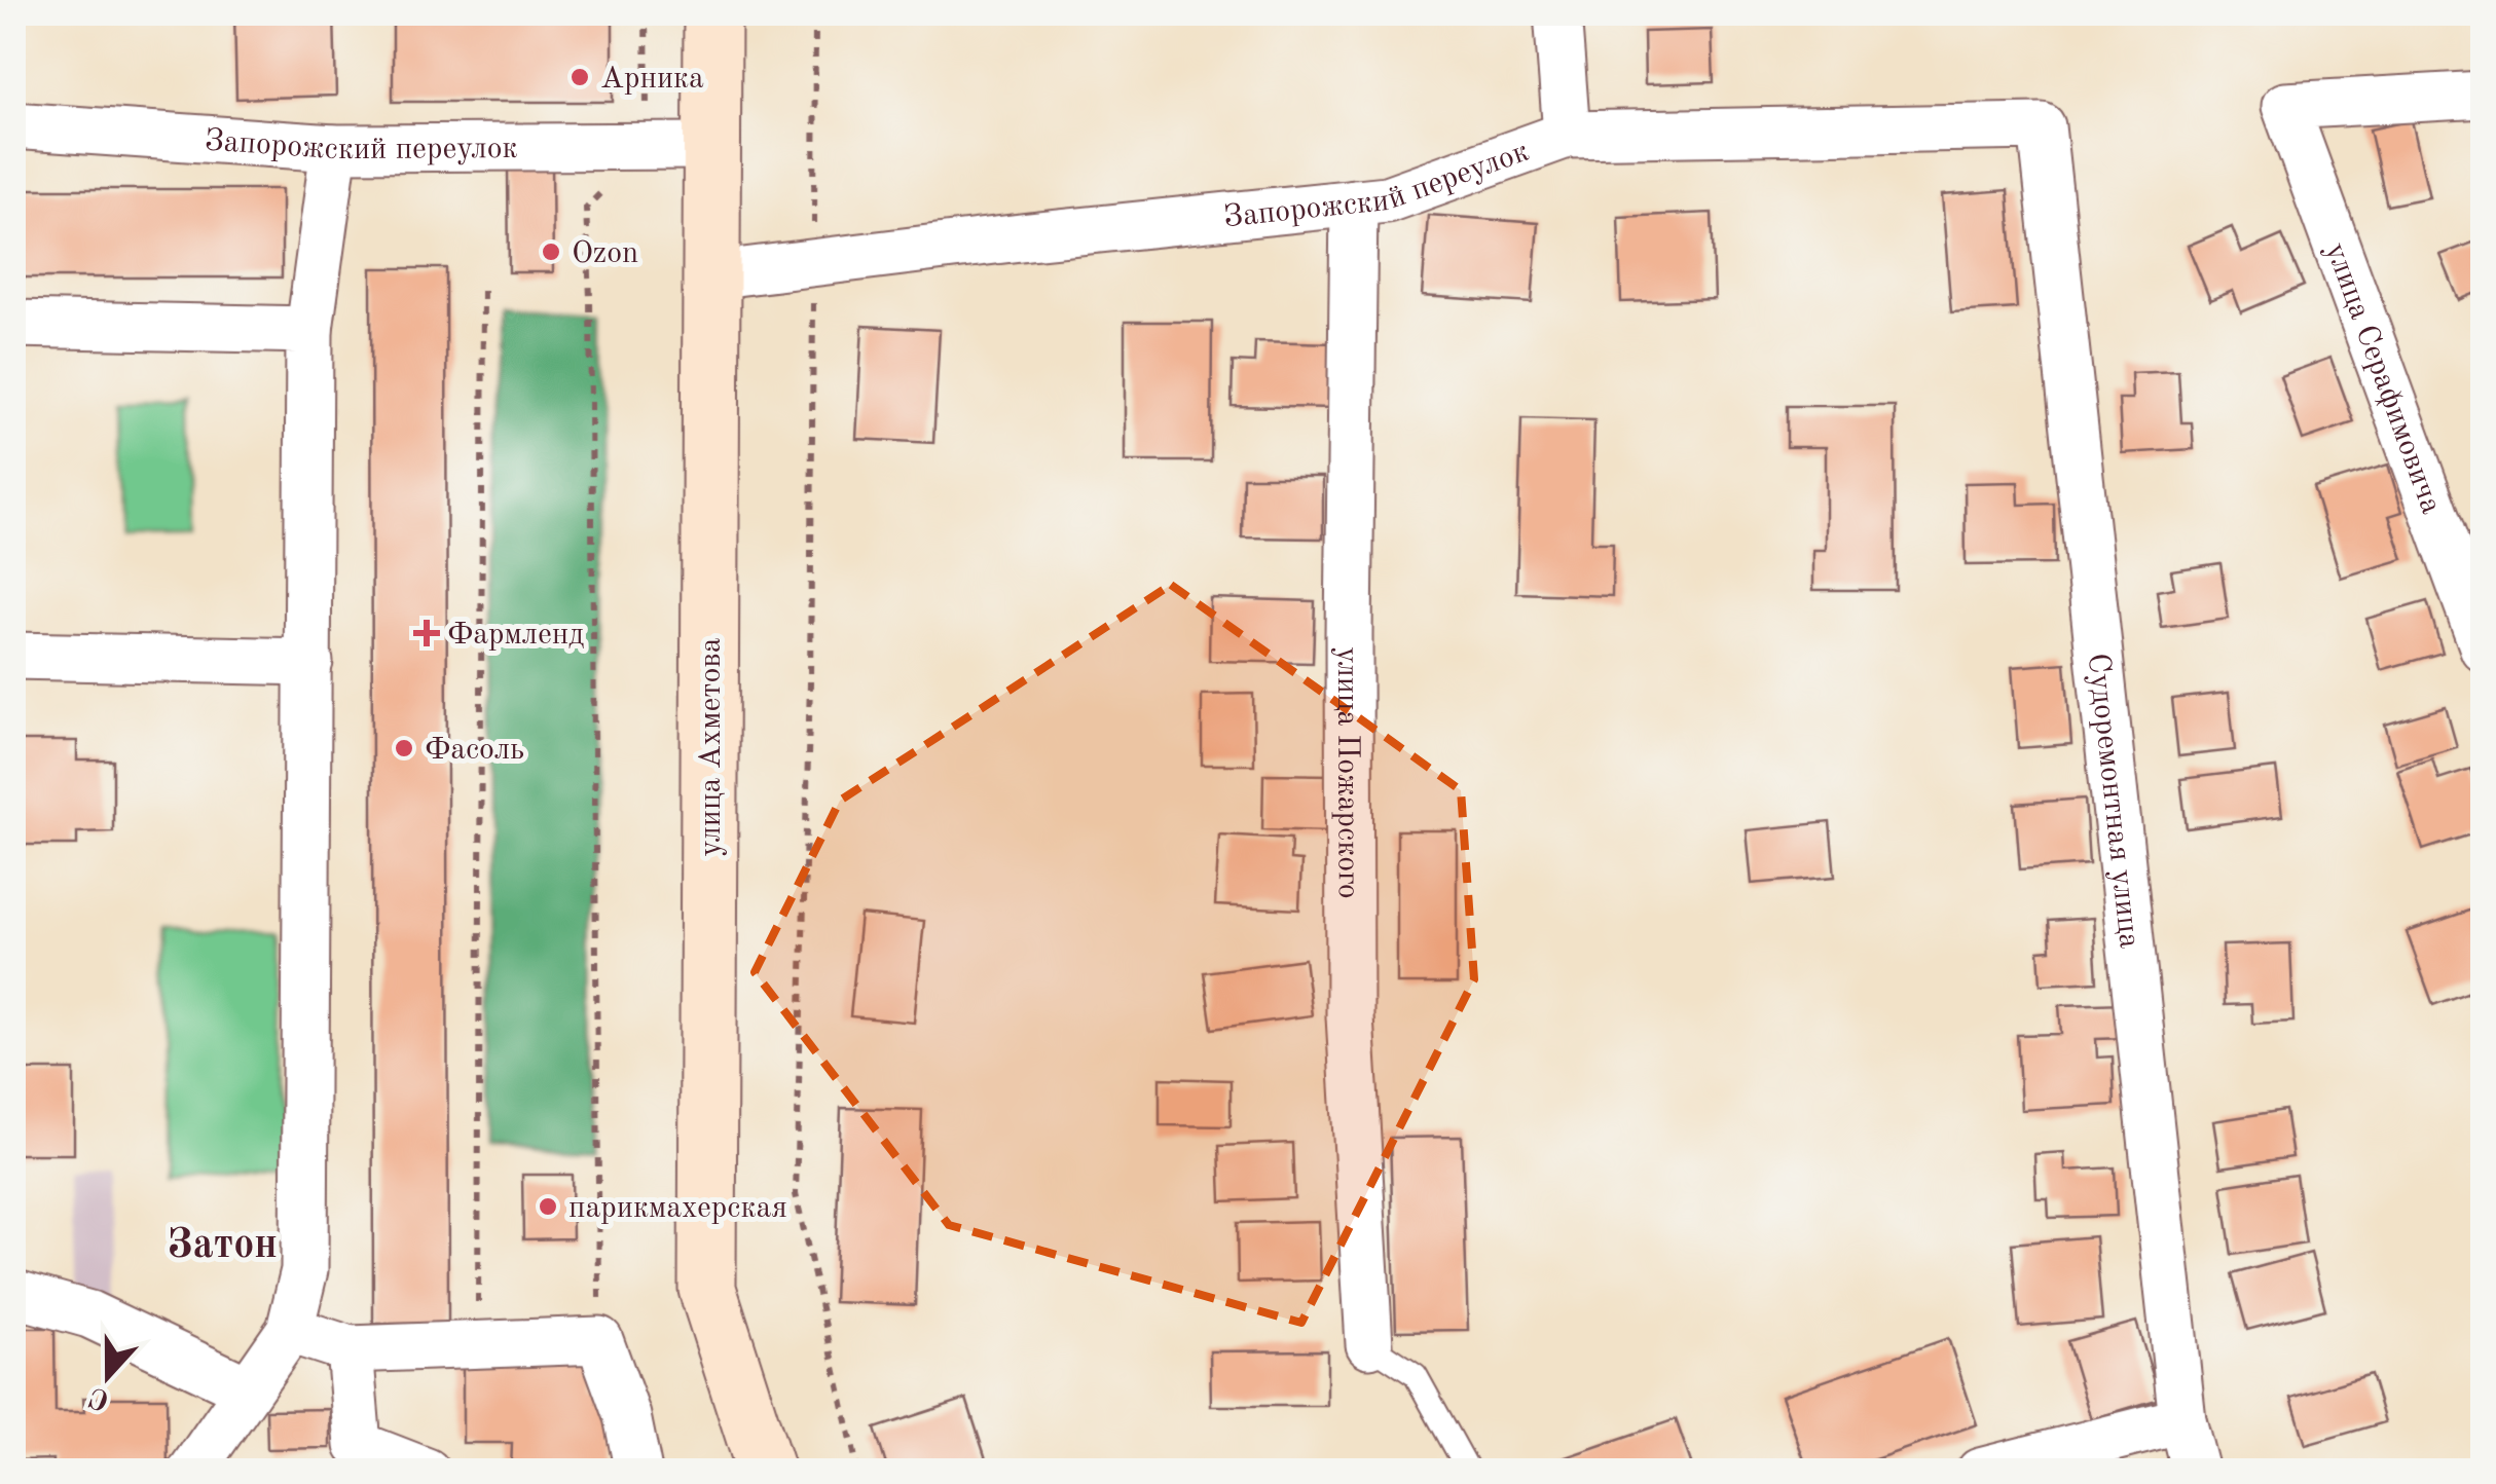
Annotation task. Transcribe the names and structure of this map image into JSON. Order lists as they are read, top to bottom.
{
  "streets": {
    "main road": ["улица Ахметова"],
    "street": [
      "Запорожский переулок",
      "улица Серафимовича",
      "улица Пожарского",
      "Судоремонтная улица"
    ]
  },
  "crossings": [
    ["Запорожский переулок", "улица Ахметова"],
    ["Запорожский переулок", "улица Пожарского"],
    ["Запорожский переулок", "Судоремонтная улица"]
  ],
  "districts": ["Затон"],
  "places": {
    "other": [
      "Арника",
      "Ozon",
      "Фасоль",
      "парикмахерская"
    ],
    "health": ["Фармленд"]
  },
  "north": "bottom"
}
